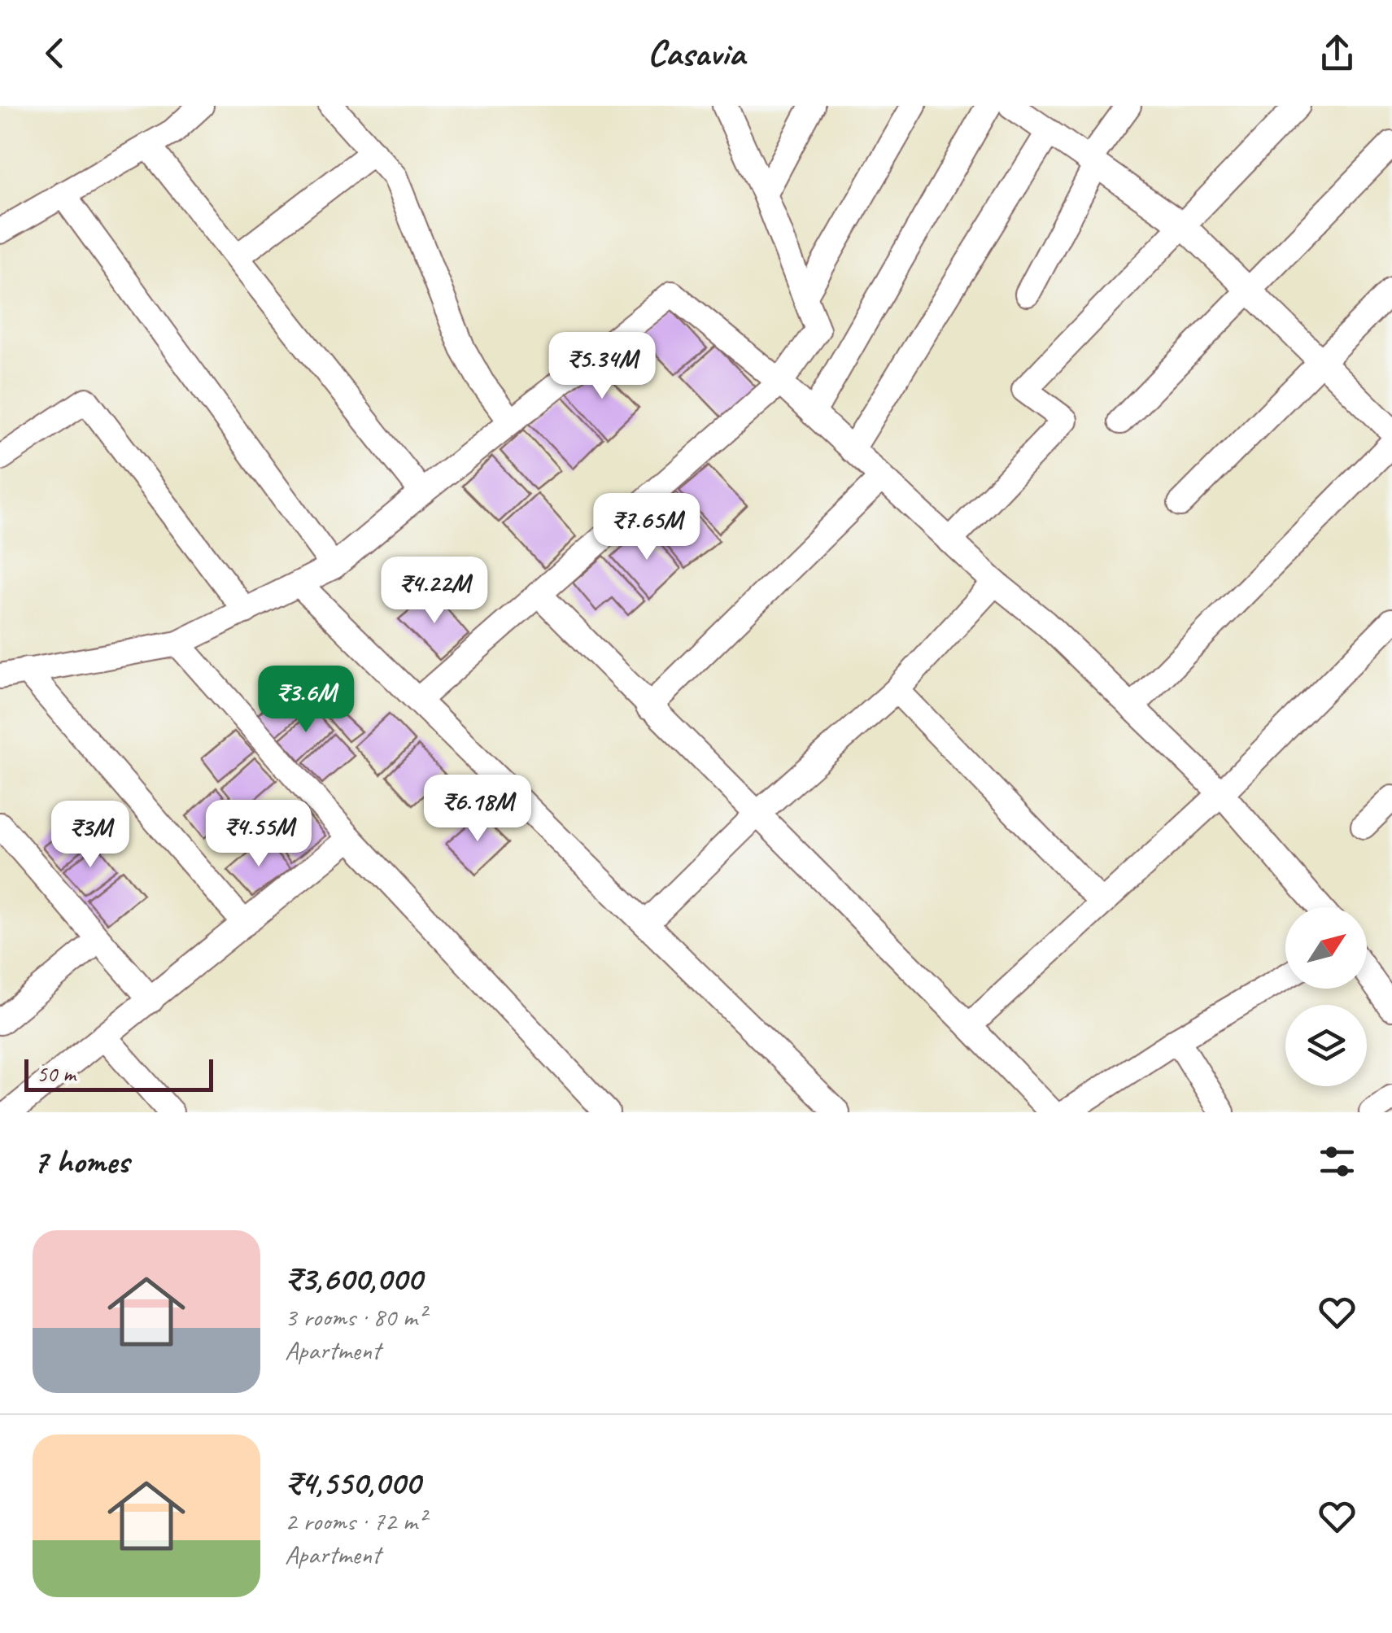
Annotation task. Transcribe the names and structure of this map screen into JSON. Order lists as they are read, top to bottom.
{
  "scale_bar": "50 m",
  "north": "top right",
  "page": {
    "header": "Casavia",
    "price": [
      "₹5.34M",
      "₹7.65M",
      "₹4.22M",
      "₹3.6M",
      "₹6.18M",
      "₹4.55M",
      "₹3M"
    ],
    "scale": "50 m",
    "heading": "7 homes",
    "list": [
      {
        "name": "₹3,600,000",
        "note": "3 rooms · 80 m² · Apartment"
      },
      {
        "name": "₹4,550,000",
        "note": "2 rooms · 72 m² · Apartment"
      }
    ]
  }
}
